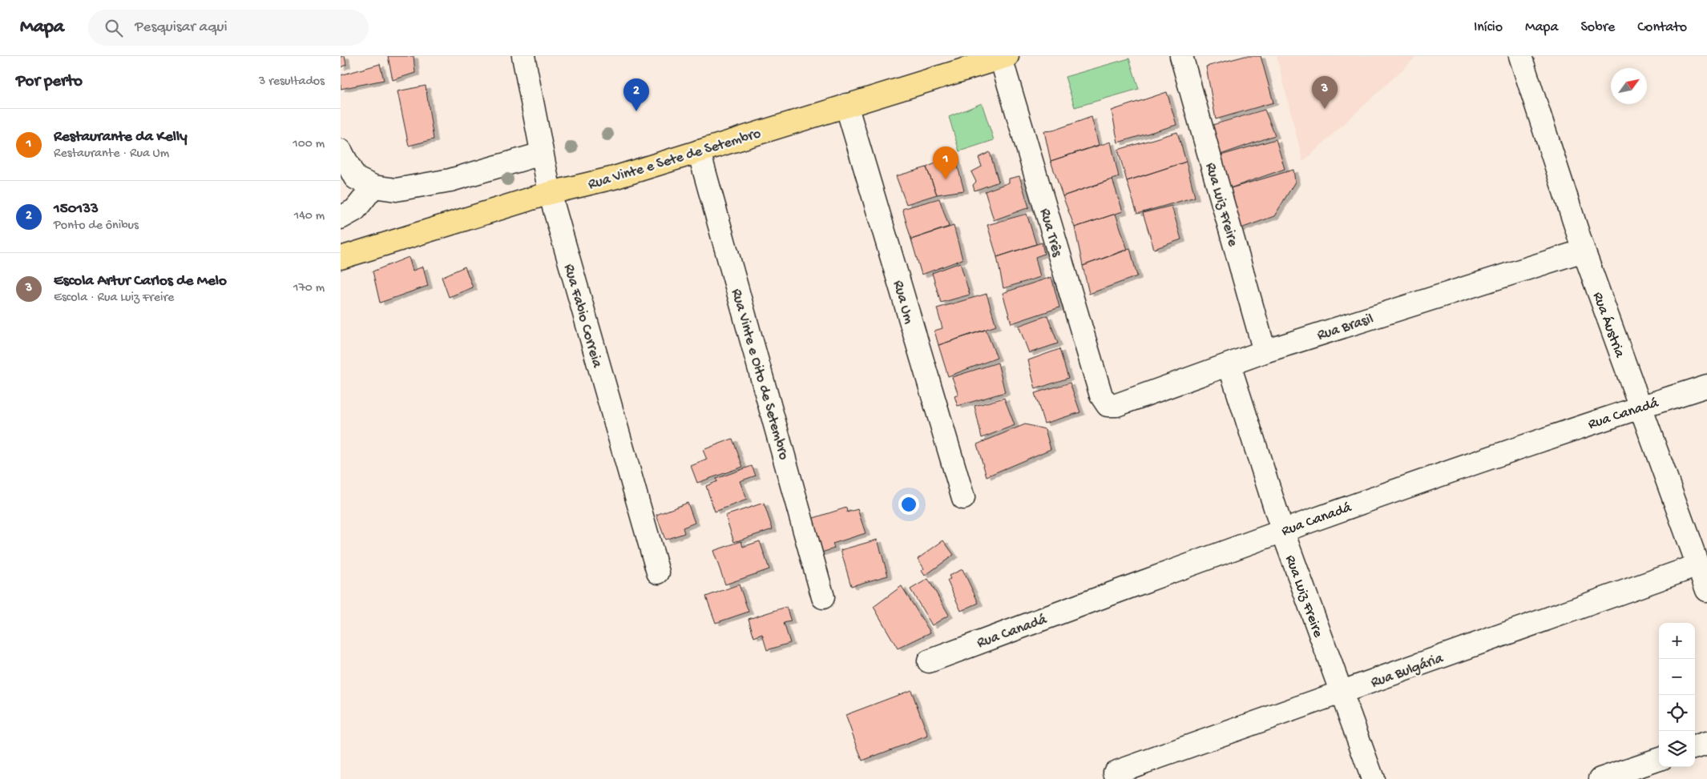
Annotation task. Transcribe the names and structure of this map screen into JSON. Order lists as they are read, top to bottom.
{
  "streets": {
    "main road": ["Rua Vinte e Sete de Setembro"],
    "street": [
      "Rua Luiz Freire",
      "Rua Três",
      "Rua Um",
      "Rua Fabio Correia",
      "Rua Áustria",
      "Rua Brasil",
      "Rua Vinte e Oito de Setembro",
      "Rua Canadá",
      "Rua Bulgária"
    ]
  },
  "crossings": [
    ["Rua Vinte e Sete de Setembro", "Rua Três"],
    ["Rua Vinte e Sete de Setembro", "Rua Um"],
    ["Rua Vinte e Sete de Setembro", "Rua Fabio Correia"],
    ["Rua Vinte e Sete de Setembro", "Rua Vinte e Oito de Setembro"],
    ["Rua Luiz Freire", "Rua Brasil"],
    ["Rua Luiz Freire", "Rua Canadá"],
    ["Rua Luiz Freire", "Rua Bulgária"],
    ["Rua Três", "Rua Brasil"],
    ["Rua Áustria", "Rua Brasil"],
    ["Rua Áustria", "Rua Canadá"],
    ["Rua Áustria", "Rua Bulgária"]
  ],
  "north": "top right",
  "page": {
    "header": "Mapa",
    "search": "Pesquisar aqui",
    "nav": [
      "Início",
      "Mapa",
      "Sobre",
      "Contato"
    ],
    "heading": ["Por perto", "3 resultados"],
    "pins": ["3", "2", "1"],
    "list": [
      {
        "mark": "1",
        "name": "Restaurante da Kelly",
        "note": "Restaurante · Rua Um",
        "value": "100 m"
      },
      {
        "mark": "2",
        "name": "150133",
        "note": "Ponto de ônibus",
        "value": "140 m"
      },
      {
        "mark": "3",
        "name": "Escola Artur Carlos de Melo",
        "note": "Escola · Rua Luiz Freire",
        "value": "170 m"
      }
    ],
    "map_buttons": ["+", "−"]
  }
}
